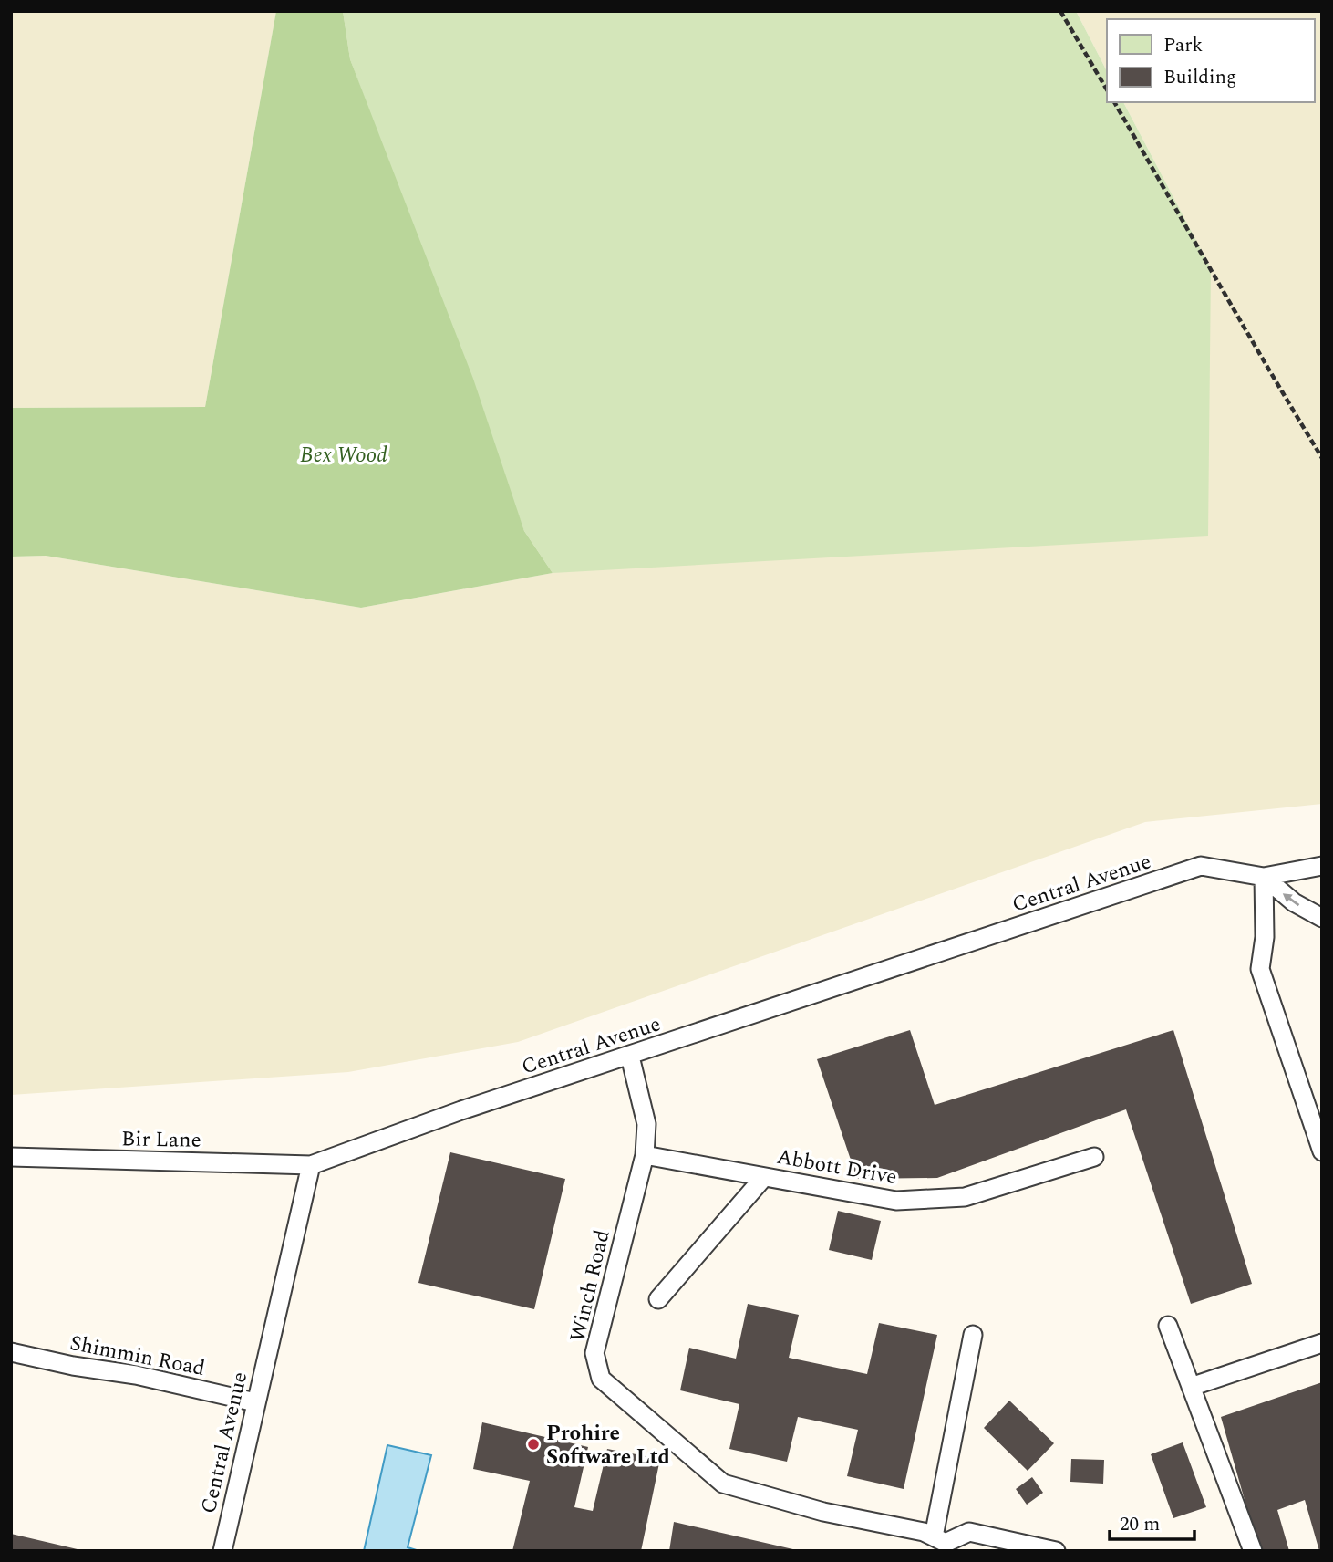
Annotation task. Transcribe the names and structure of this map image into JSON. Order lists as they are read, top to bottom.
{
  "streets": {
    "lane": [
      "Central Avenue",
      "Bir Lane",
      "Abbott Drive",
      "Winch Road",
      "Shimmin Road"
    ]
  },
  "crossings": [
    ["Central Avenue", "Bir Lane"],
    ["Central Avenue", "Winch Road"],
    ["Central Avenue", "Shimmin Road"],
    ["Abbott Drive", "Winch Road"]
  ],
  "parks": ["Bex Wood"],
  "places": ["Prohire Software Ltd"],
  "legend": ["Park", "Building"],
  "scale_bar": "20 m"
}
